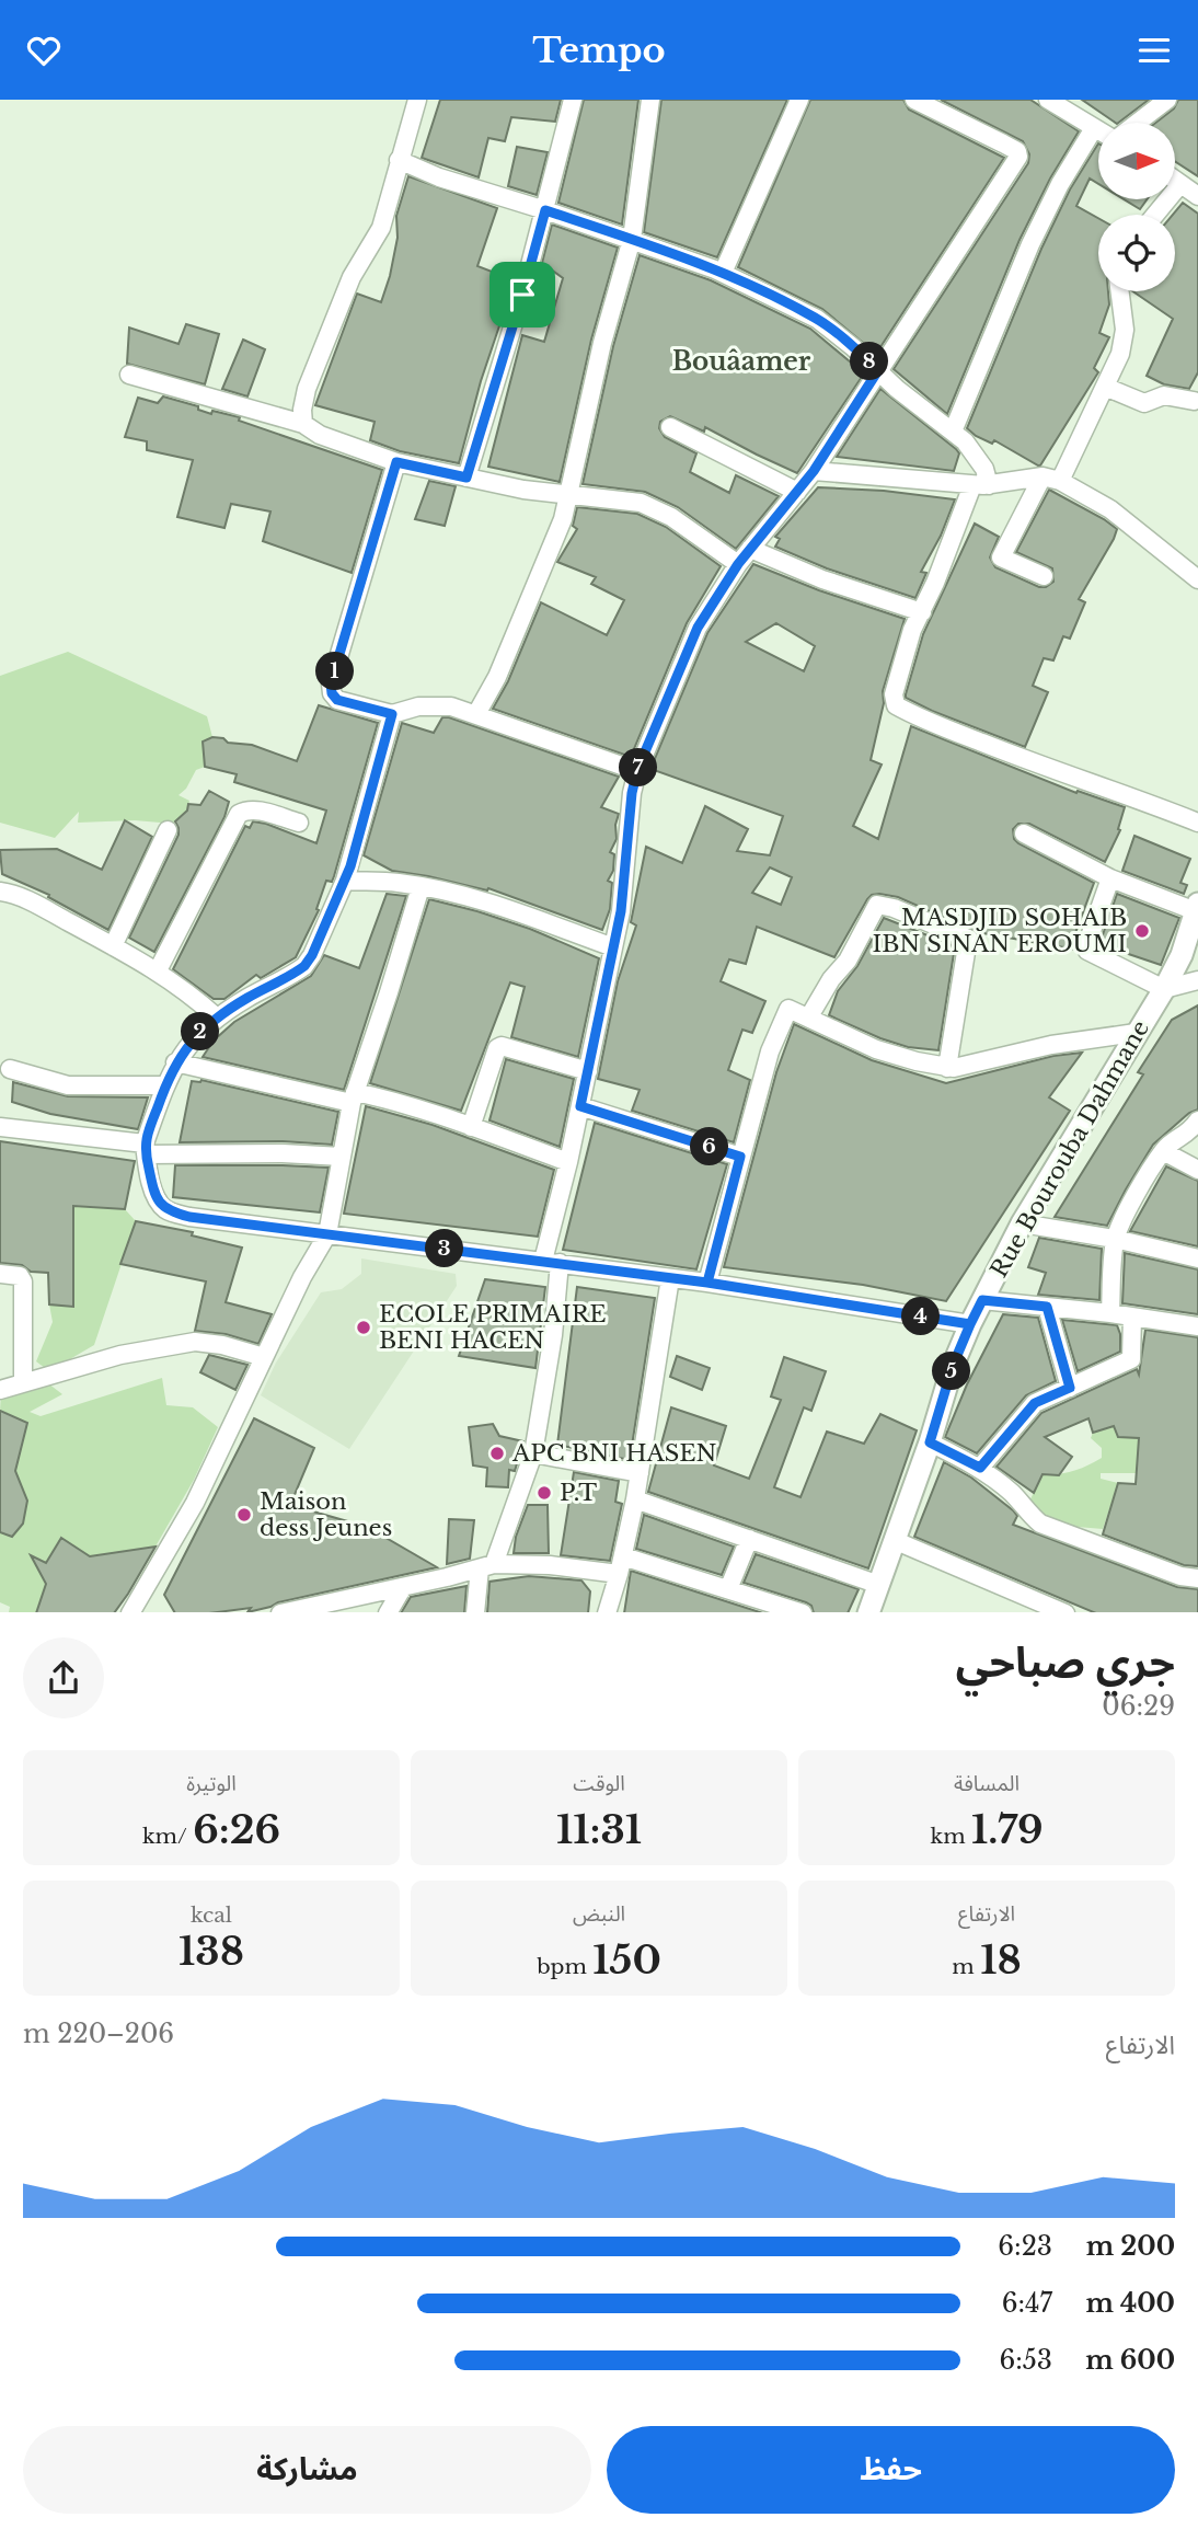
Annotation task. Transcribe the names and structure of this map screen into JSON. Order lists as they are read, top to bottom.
{
  "streets": {
    "street": ["Rue Bourouba Dahmane"]
  },
  "districts": ["Bouâamer"],
  "places": [
    "MASDJID SOHAIB IBN SINAN EROUMI",
    "ECOLE PRIMAIRE BENI HACEN",
    "APC BNI HASEN",
    "P.T",
    "Maison dess Jeunes"
  ],
  "north": "right",
  "page": {
    "header": "Tempo",
    "pins": [
      "8",
      "1",
      "7",
      "2",
      "6",
      "3",
      "4",
      "5"
    ],
    "heading": ["جري صباحي", "06:29"],
    "stats": [
      ["المسافة", "1.79 km"],
      ["الوقت", "11:31"],
      ["الوتيرة", "6:26 /km"],
      ["الارتفاع", "18 m"],
      ["النبض", "150 bpm"],
      ["kcal", "138"]
    ],
    "chart": ["الارتفاع", "206–220 m"],
    "list": [
      {
        "name": "200 m",
        "note": "6:23"
      },
      {
        "name": "400 m",
        "note": "6:47"
      },
      {
        "name": "600 m",
        "note": "6:53"
      }
    ],
    "buttons": ["حفظ", "مشاركة"]
  }
}
